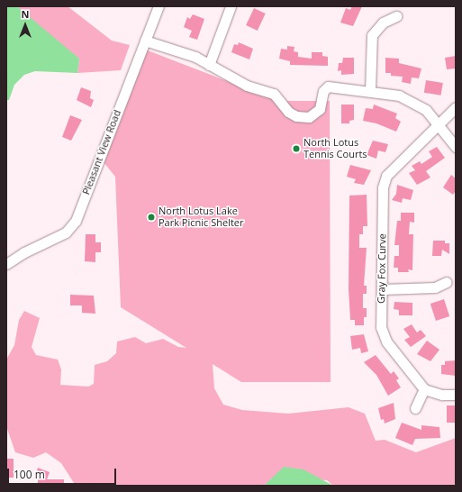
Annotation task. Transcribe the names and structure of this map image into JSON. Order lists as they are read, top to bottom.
{
  "streets": {
    "street": ["Pleasant View Road", "Gray Fox Curve"]
  },
  "places": ["North Lotus Tennis Courts", "North Lotus Lake Park Picnic Shelter"],
  "scale_bar": "100 m",
  "north": "top"
}
